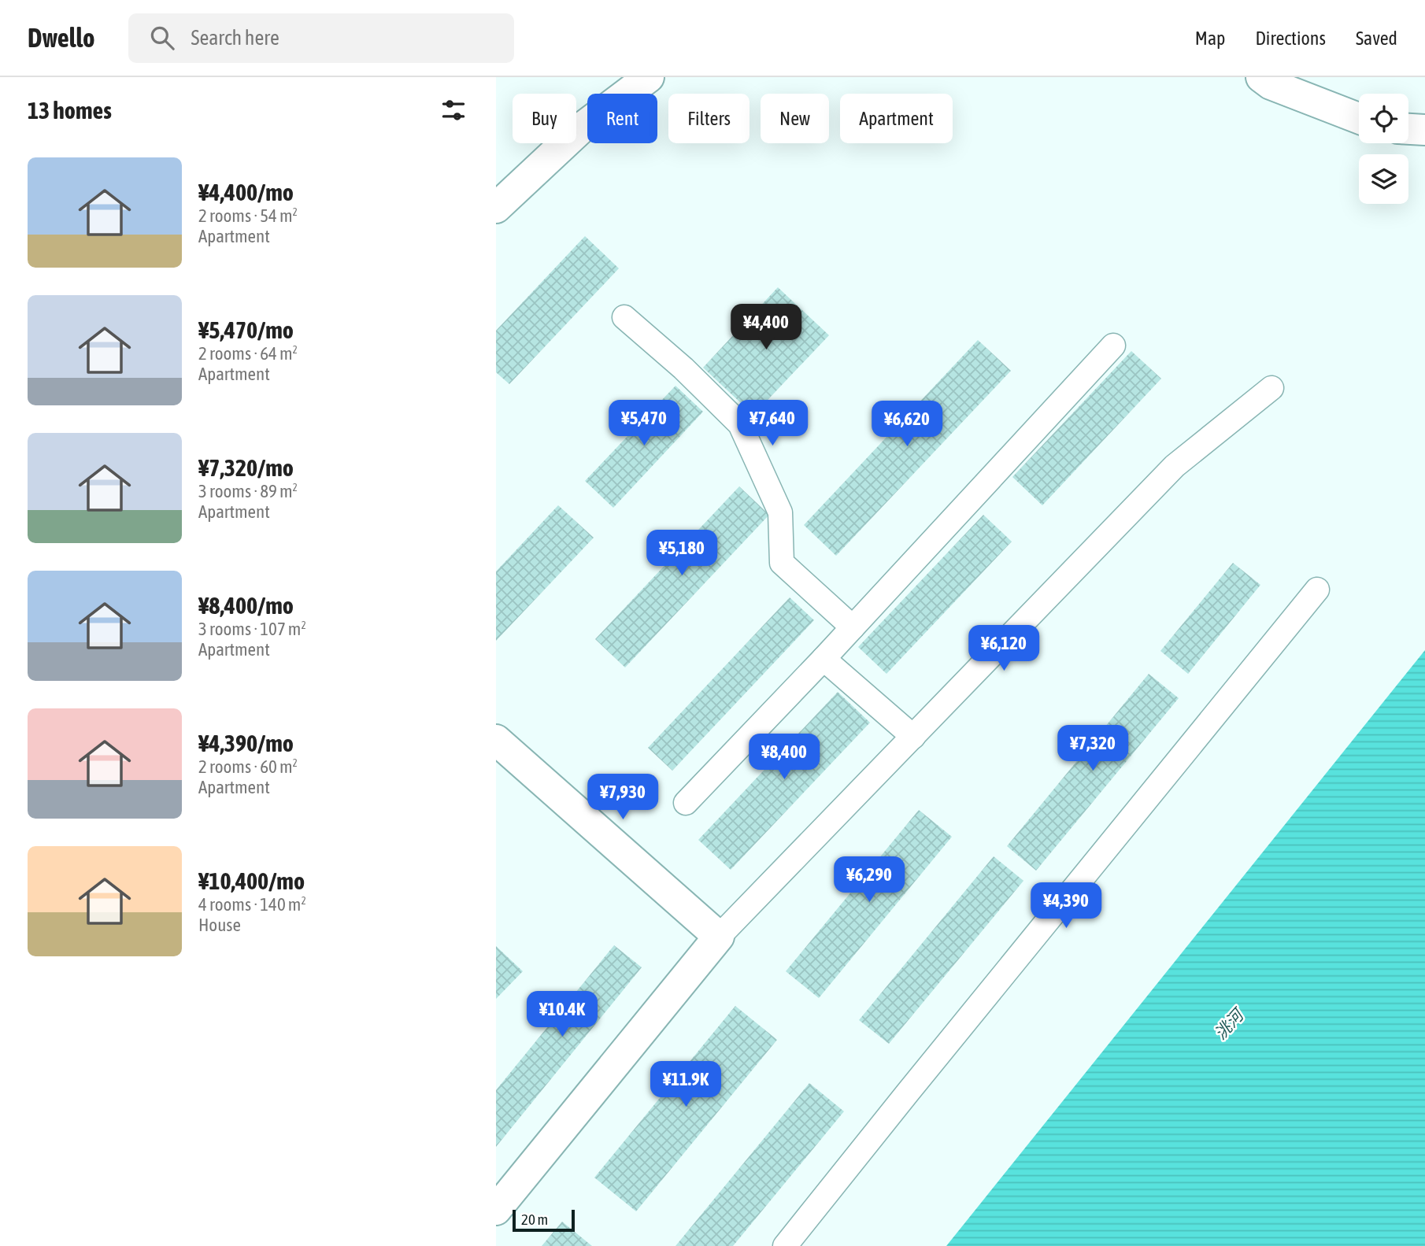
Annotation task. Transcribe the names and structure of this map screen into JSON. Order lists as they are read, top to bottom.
{
  "water": ["洮河"],
  "scale_bar": "20 m",
  "page": {
    "header": "Dwello",
    "search": "Search here",
    "nav": ["Map", "Directions", "Saved"],
    "heading": "13 homes",
    "chip": [
      "Buy",
      "Rent",
      "Filters",
      "New",
      "Apartment"
    ],
    "list": [
      {
        "name": "¥4,400/mo",
        "note": "2 rooms · 54 m² · Apartment"
      },
      {
        "name": "¥5,470/mo",
        "note": "2 rooms · 64 m² · Apartment"
      },
      {
        "name": "¥7,320/mo",
        "note": "3 rooms · 89 m² · Apartment"
      },
      {
        "name": "¥8,400/mo",
        "note": "3 rooms · 107 m² · Apartment"
      },
      {
        "name": "¥4,390/mo",
        "note": "2 rooms · 60 m² · Apartment"
      },
      {
        "name": "¥10,400/mo",
        "note": "4 rooms · 140 m² · House"
      }
    ],
    "price": [
      "¥4,400",
      "¥5,470",
      "¥7,640",
      "¥6,620",
      "¥5,180",
      "¥6,120",
      "¥7,320",
      "¥8,400",
      "¥7,930",
      "¥6,290",
      "¥4,390",
      "¥10.4K",
      "¥11.9K"
    ],
    "scale": "20 m"
  }
}
